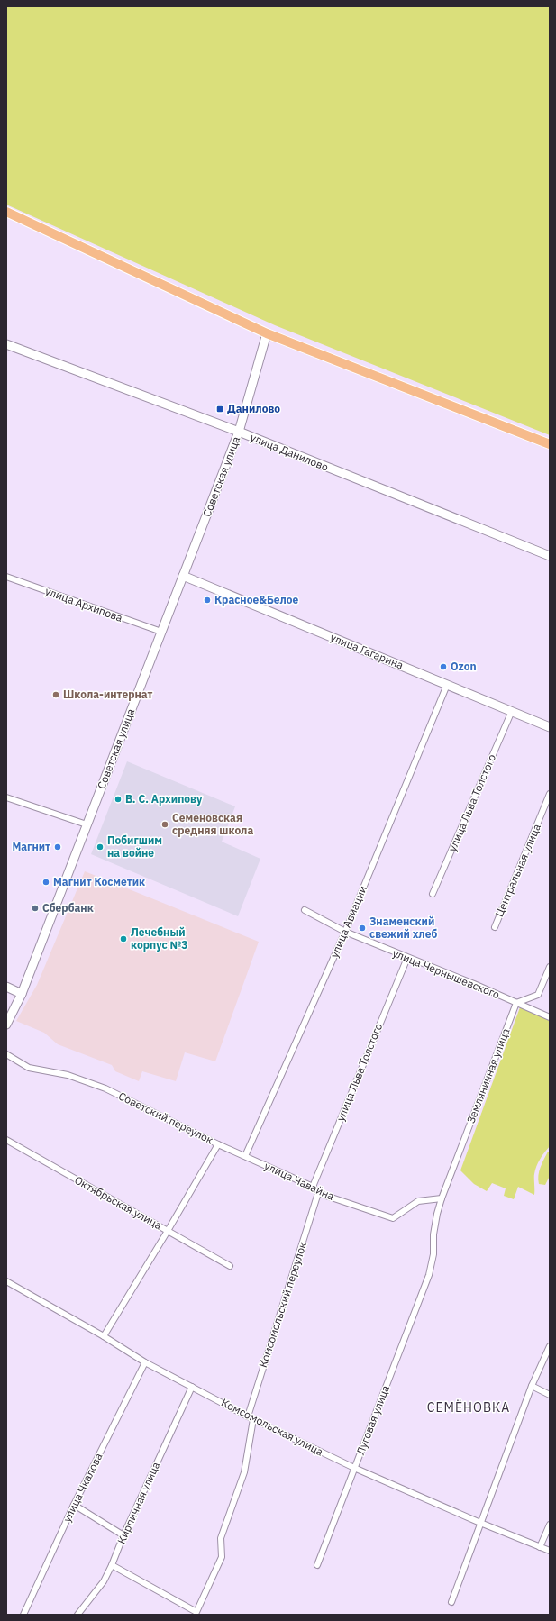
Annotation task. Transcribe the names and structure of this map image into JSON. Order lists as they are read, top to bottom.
{
  "streets": {
    "main road": ["улица Данилово", "Советская улица", "улица Гагарина"],
    "street": [
      "улица Архипова",
      "улица Льва Толстого",
      "Центральная улица",
      "улица Авиации",
      "улица Чернышевского",
      "Земляничная улица",
      "Советский переулок",
      "улица Чавайна",
      "Октябрьская улица",
      "Комсомольский переулок",
      "Луговая улица",
      "Комсомольская улица",
      "улица Чкалова",
      "Кирпичная улица"
    ]
  },
  "crossings": [
    ["улица Данилово", "Советская улица"],
    ["Советская улица", "улица Архипова"],
    ["Советская улица", "улица Гагарина"],
    ["улица Гагарина", "улица Льва Толстого"],
    ["улица Гагарина", "улица Авиации"],
    ["улица Льва Толстого", "улица Чернышевского"],
    ["улица Льва Толстого", "улица Чавайна"],
    ["улица Авиации", "улица Чернышевского"],
    ["улица Авиации", "улица Чавайна"],
    ["улица Чернышевского", "Земляничная улица"],
    ["Земляничная улица", "улица Чавайна"],
    ["Земляничная улица", "Луговая улица"],
    ["Советский переулок", "улица Чавайна"],
    ["Советский переулок", "Октябрьская улица"],
    ["Советский переулок", "Комсомольская улица"],
    ["улица Чавайна", "Комсомольский переулок"],
    ["Комсомольский переулок", "Комсомольская улица"],
    ["Луговая улица", "Комсомольская улица"],
    ["Комсомольская улица", "улица Чкалова"],
    ["Комсомольская улица", "Кирпичная улица"]
  ],
  "districts": ["СЕМЁНОВКА"],
  "places": {
    "transit": ["Данилово"],
    "other": [
      "Красное&Белое",
      "Ozon",
      "Школа-интернат",
      "В. С. Архипову",
      "Семеновская средняя школа",
      "Магнит",
      "Побигшим на войне",
      "Магнит Косметик",
      "Сбербанк",
      "Знаменский свежий хлеб",
      "Лечебный корпус №3"
    ]
  }
}
